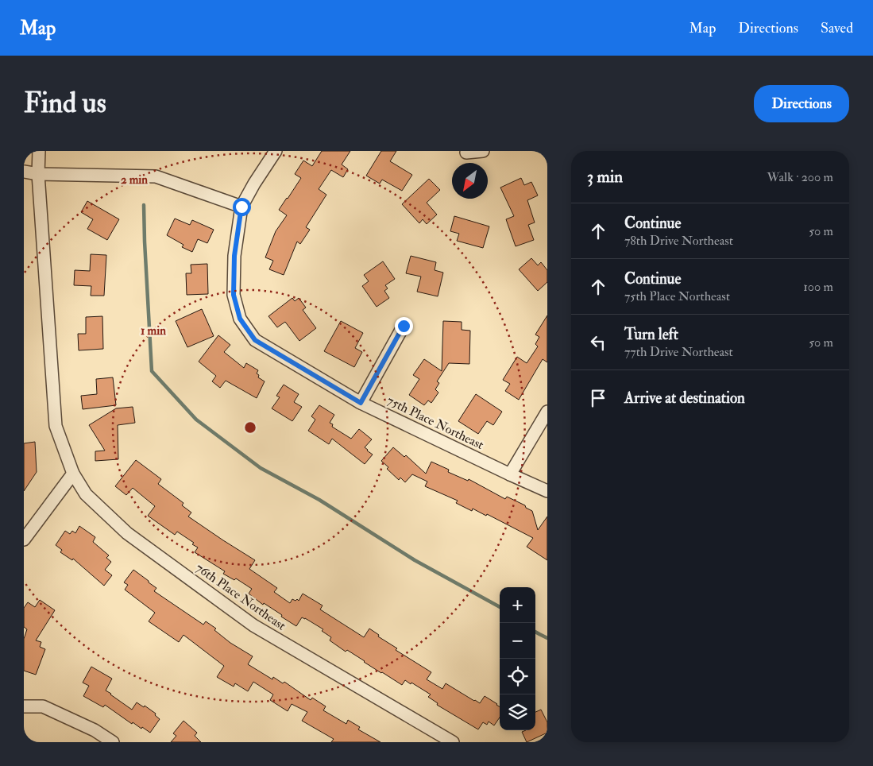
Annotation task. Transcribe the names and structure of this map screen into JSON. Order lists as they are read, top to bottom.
{
  "streets": {
    "street": ["75th Place Northeast", "76th Place Northeast"]
  },
  "north": "bottom left",
  "page": {
    "header": "Map",
    "nav": ["Map", "Directions", "Saved"],
    "buttons": "Directions",
    "title": "Find us",
    "heading": ["3 min", "Walk · 200 m"],
    "list": [
      ["Continue", "78th Drive Northeast", "50 m"],
      ["Continue", "75th Place Northeast", "100 m"],
      ["Turn left", "77th Drive Northeast", "50 m"],
      "Arrive at destination"
    ],
    "map_buttons": ["+", "−"]
  },
  "rings": ["2 min", "1 min"]
}
